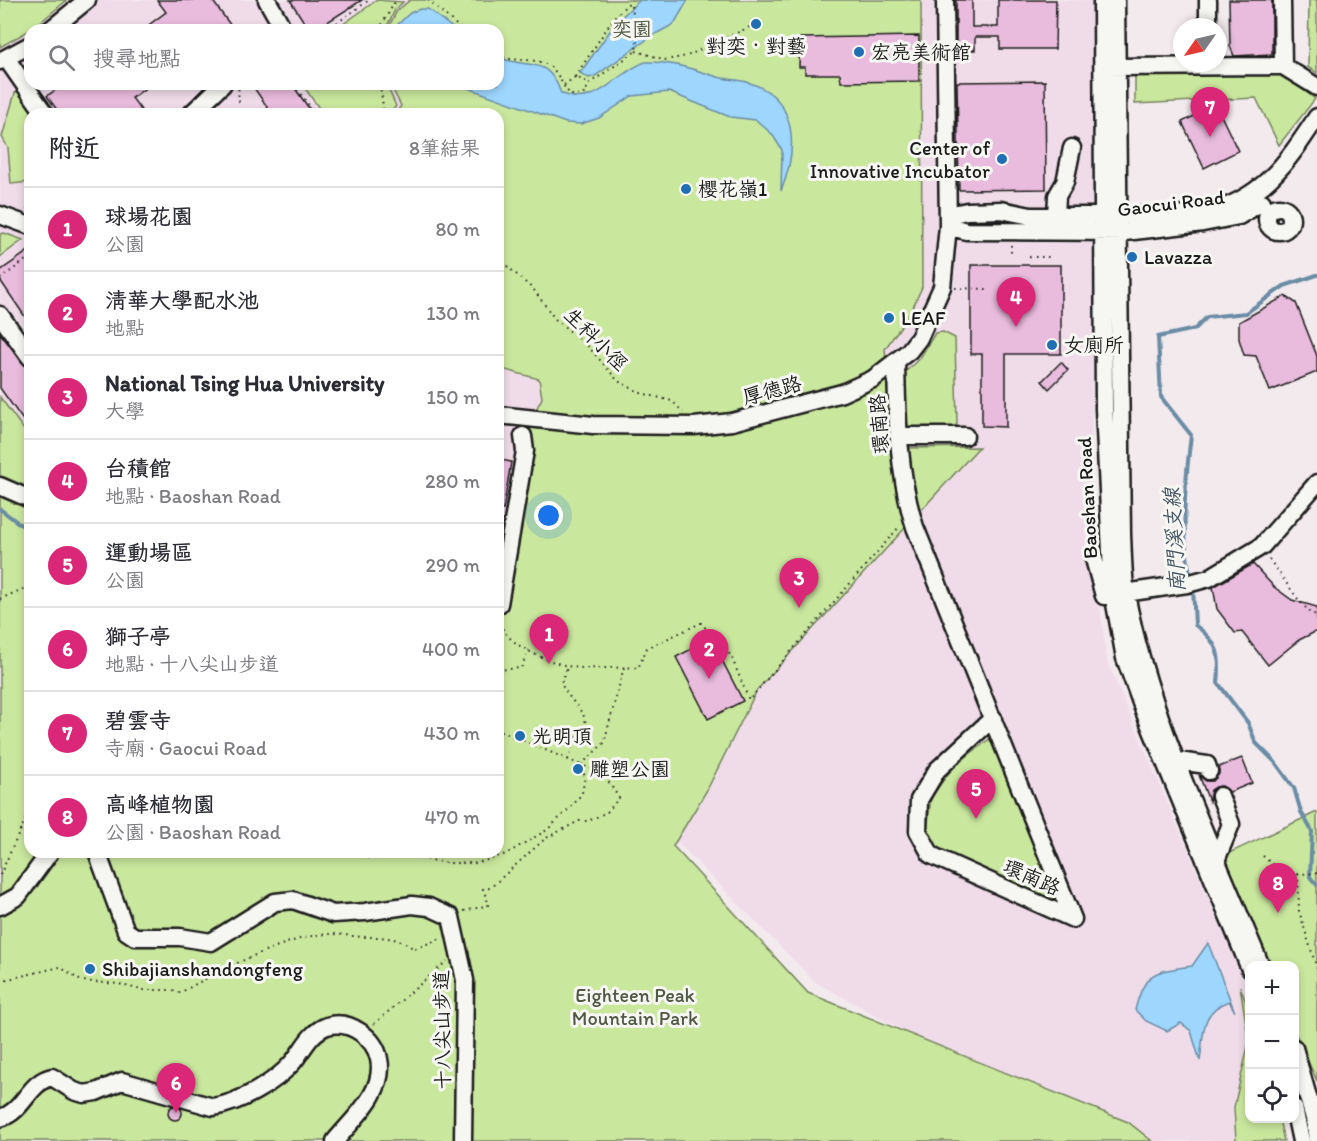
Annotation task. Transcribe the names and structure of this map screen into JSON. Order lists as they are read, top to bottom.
{
  "streets": {
    "street": [
      "Gaocui Road",
      "厚德路",
      "環南路",
      "Baoshan Road",
      "十八尖山步道"
    ],
    "path": ["生科小徑"]
  },
  "crossings": [
    ["Gaocui Road", "Baoshan Road"],
    ["厚德路", "環南路"]
  ],
  "water": ["南門溪支線"],
  "parks": ["奕園", "Eighteen Peak Mountain Park"],
  "places": [
    "對奕‧對藝",
    "宏亮美術館",
    "Center of Innovative Incubator",
    "櫻花嶺1",
    "Lavazza",
    "LEAF",
    "女廁所",
    "光明頂",
    "雕塑公園",
    "Shibajianshandongfeng"
  ],
  "north": "bottom left",
  "page": {
    "search": "搜尋地點",
    "pins": [
      "7",
      "4",
      "3",
      "1",
      "2",
      "5",
      "8",
      "6"
    ],
    "heading": ["附近", "8筆結果"],
    "list": [
      {
        "mark": "1",
        "name": "球場花園",
        "note": "公園",
        "value": "80 m"
      },
      {
        "mark": "2",
        "name": "清華大學配水池",
        "note": "地點",
        "value": "130 m"
      },
      {
        "mark": "3",
        "name": "National Tsing Hua University",
        "note": "大學",
        "value": "150 m"
      },
      {
        "mark": "4",
        "name": "台積館",
        "note": "地點 · Baoshan Road",
        "value": "280 m"
      },
      {
        "mark": "5",
        "name": "運動場區",
        "note": "公園",
        "value": "290 m"
      },
      {
        "mark": "6",
        "name": "獅子亭",
        "note": "地點 · 十八尖山步道",
        "value": "400 m"
      },
      {
        "mark": "7",
        "name": "碧雲寺",
        "note": "寺廟 · Gaocui Road",
        "value": "430 m"
      },
      {
        "mark": "8",
        "name": "高峰植物園",
        "note": "公園 · Baoshan Road",
        "value": "470 m"
      }
    ],
    "map_buttons": ["+", "−"]
  }
}
